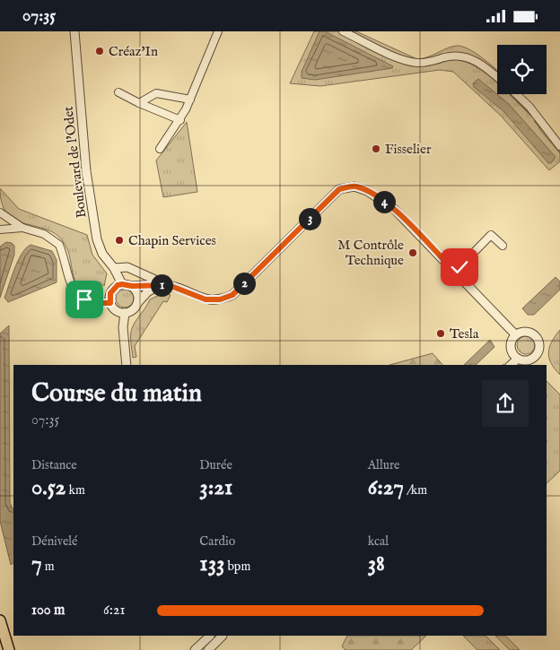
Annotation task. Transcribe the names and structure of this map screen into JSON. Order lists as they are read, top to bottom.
{
  "streets": {
    "street": ["Boulevard de l'Odet"]
  },
  "places": [
    "Créaz'In",
    "Fisselier",
    "Chapin Services",
    "M Contrôle Technique",
    "Tesla"
  ],
  "page": {
    "status": "07:35",
    "pins": [
      "4",
      "3",
      "2",
      "1"
    ],
    "heading": ["Course du matin", "07:35"],
    "stats": [
      ["Distance", "0.52 km"],
      ["Durée", "3:21"],
      ["Allure", "6:27 /km"],
      ["Dénivelé", "7 m"],
      ["Cardio", "133 bpm"],
      ["kcal", "38"]
    ],
    "list": [
      {
        "name": "100 m",
        "note": "6:21"
      }
    ]
  }
}
